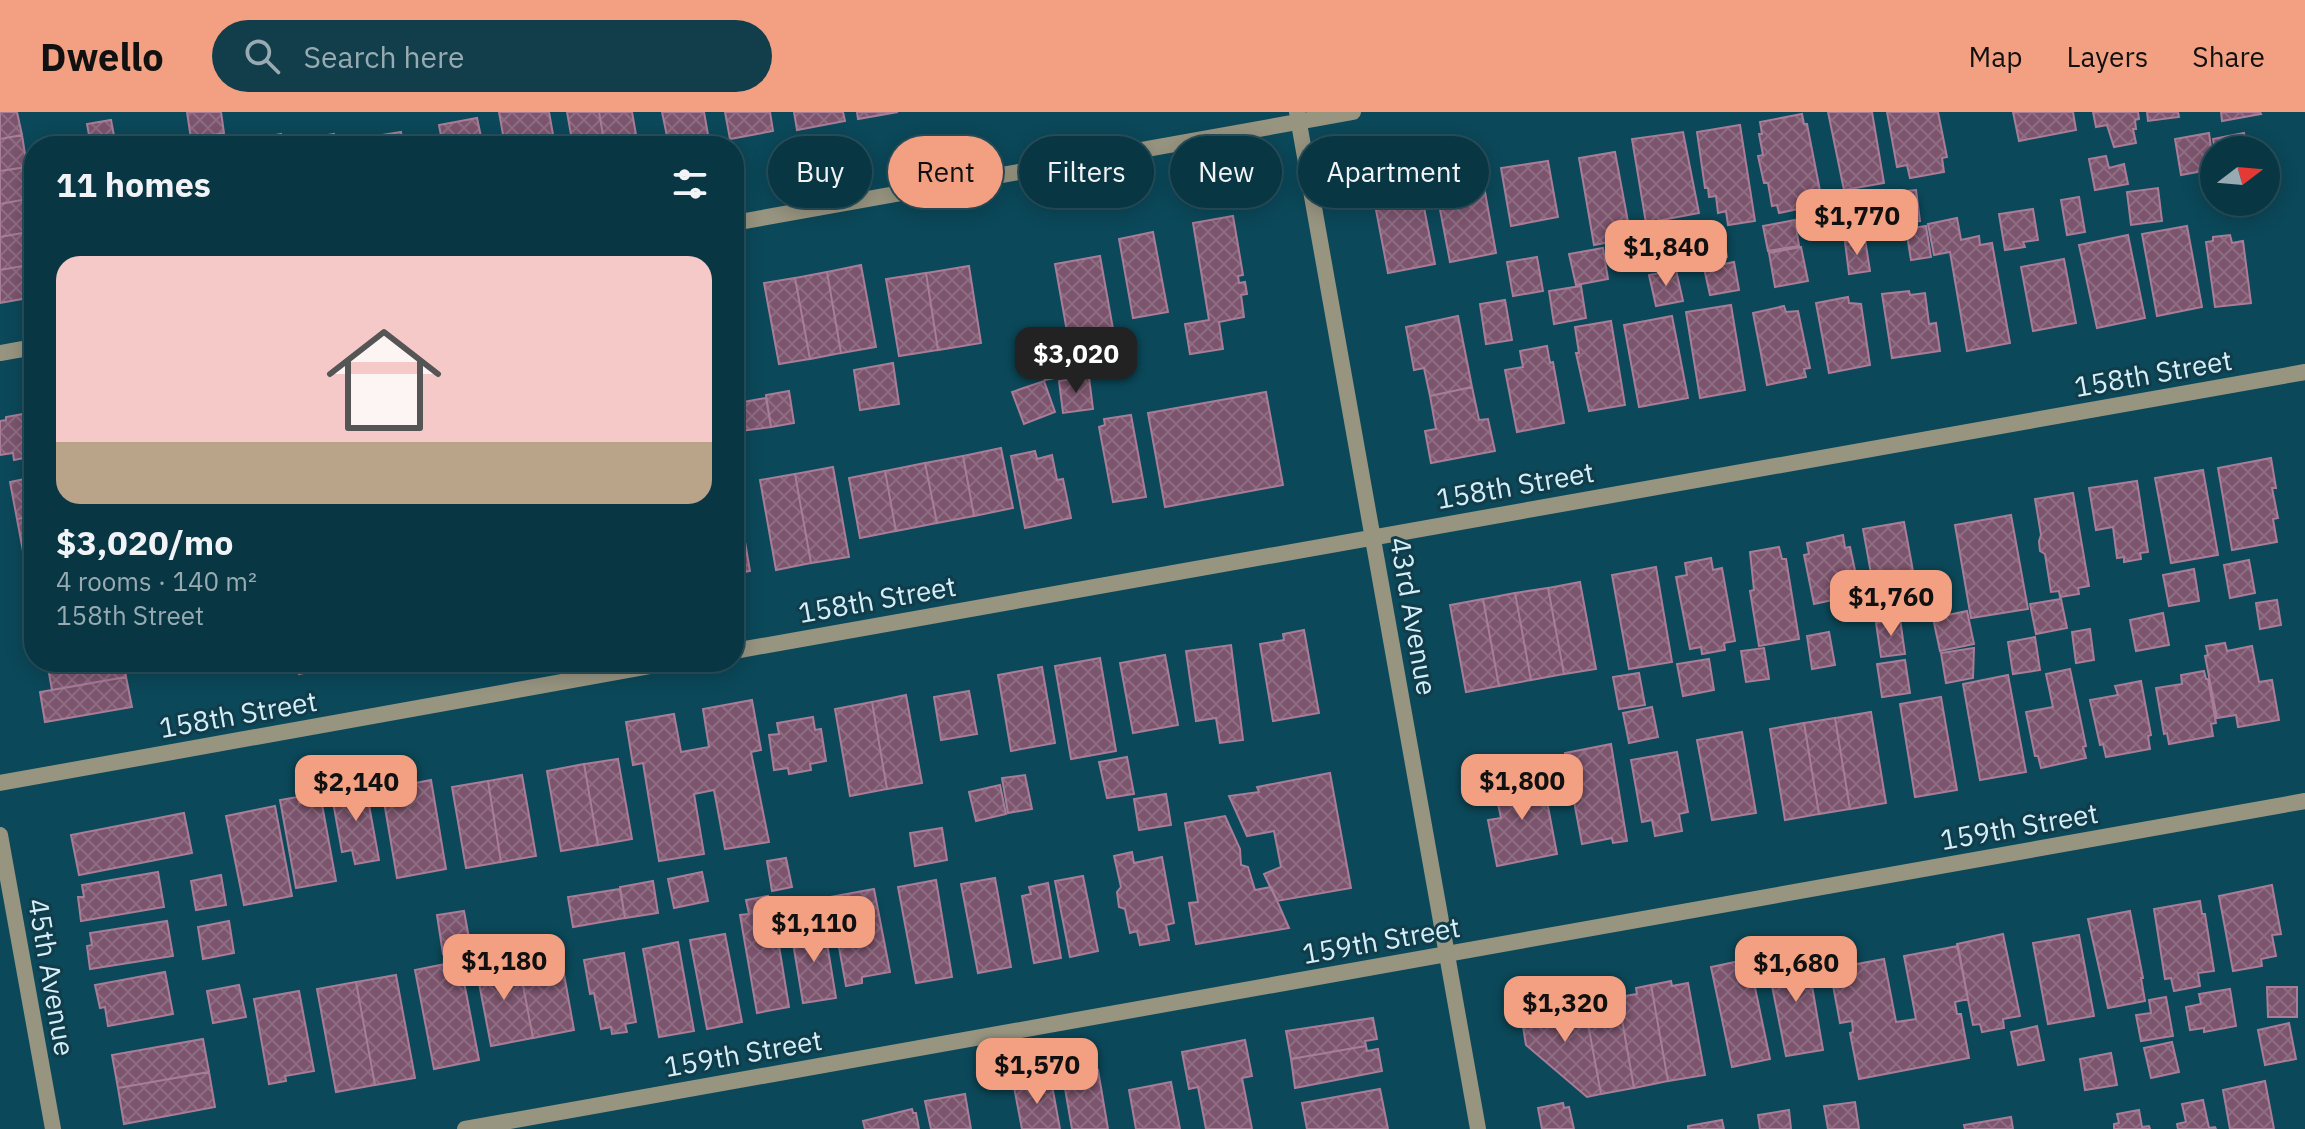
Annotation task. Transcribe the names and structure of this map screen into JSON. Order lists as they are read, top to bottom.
{
  "streets": {
    "street": [
      "158th Street",
      "43rd Avenue",
      "159th Street",
      "45th Avenue"
    ]
  },
  "crossings": [
    ["158th Street", "43rd Avenue"],
    ["43rd Avenue", "159th Street"]
  ],
  "north": "right",
  "page": {
    "header": "Dwello",
    "search": "Search here",
    "nav": ["Map", "Layers", "Share"],
    "chip": [
      "Buy",
      "Rent",
      "Filters",
      "New",
      "Apartment"
    ],
    "heading": "11 homes",
    "price": [
      "$1,770",
      "$1,840",
      "$3,020",
      "$1,760",
      "$1,800",
      "$2,140",
      "$1,110",
      "$1,180",
      "$1,680",
      "$1,320",
      "$1,570"
    ],
    "list": [
      {
        "name": "$3,020/mo",
        "note": "4 rooms · 140 m² · 158th Street"
      }
    ]
  }
}
